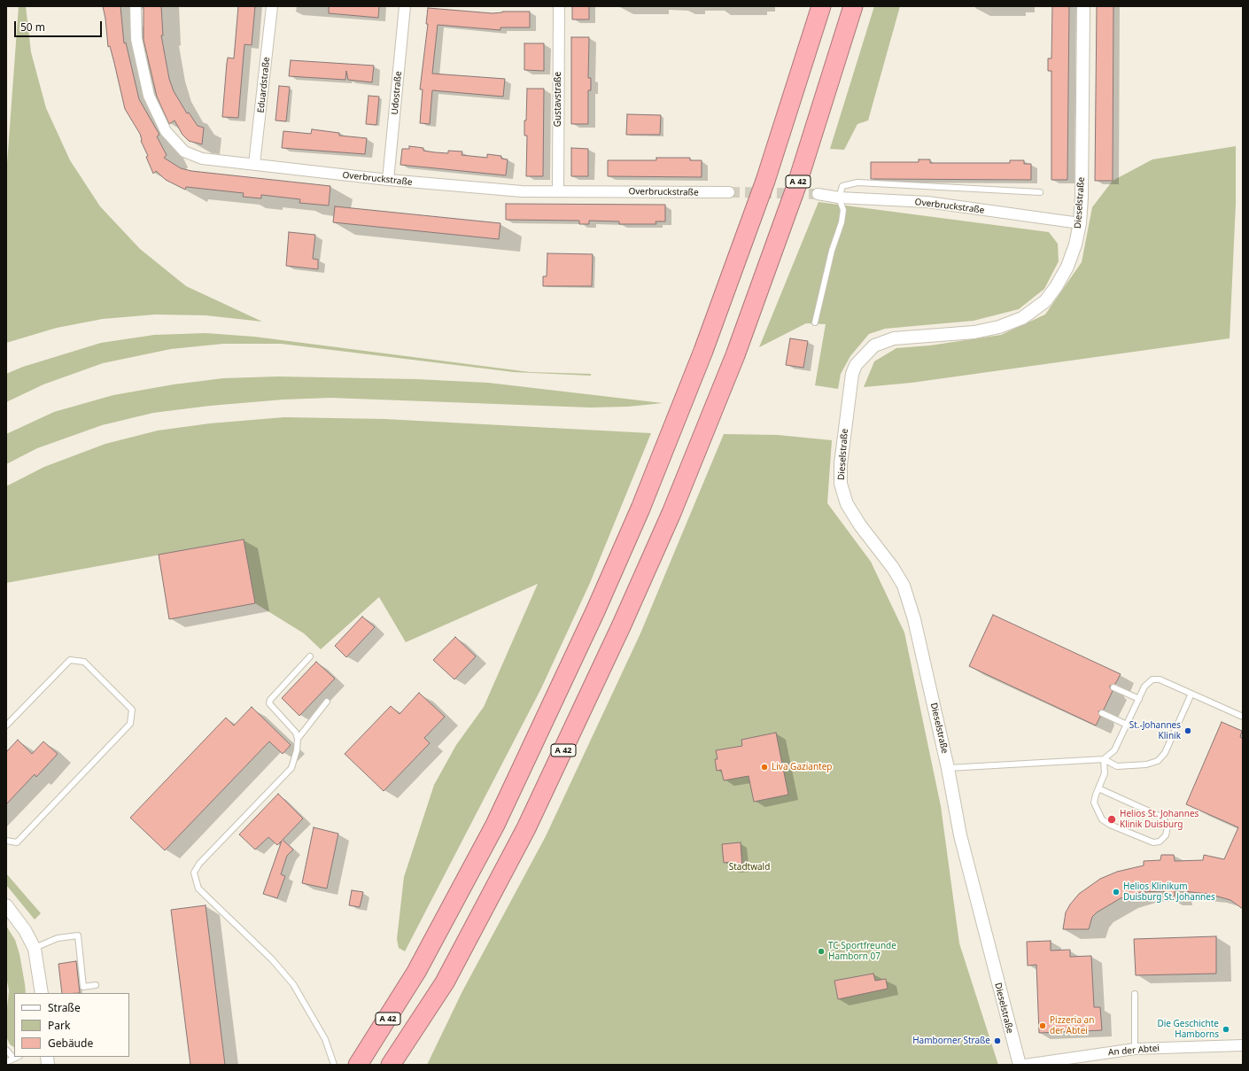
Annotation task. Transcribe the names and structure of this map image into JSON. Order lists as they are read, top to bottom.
{
  "streets": {
    "highway": ["A 42"],
    "street": [
      "Eduardstraße",
      "Udostraße",
      "Gustavstraße",
      "Overbruckstraße",
      "Dieselstraße",
      "An der Abtei"
    ]
  },
  "crossings": [
    ["Eduardstraße", "Overbruckstraße"],
    ["Udostraße", "Overbruckstraße"],
    ["Gustavstraße", "Overbruckstraße"],
    ["Overbruckstraße", "Dieselstraße"]
  ],
  "parks": ["Stadtwald"],
  "places": [
    "St.-Johannes Klinik",
    "Liva Gaziantep",
    "Helios St. Johannes Klinik Duisburg",
    "Helios Klinikum Duisburg St. Johannes",
    "TC Sportfreunde Hamborn 07",
    "Pizzeria an der Abtei",
    "Die Geschichte Hamborns",
    "Hamborner Straße"
  ],
  "legend": ["Straße", "Park", "Gebäude"],
  "scale_bar": "50 m"
}
